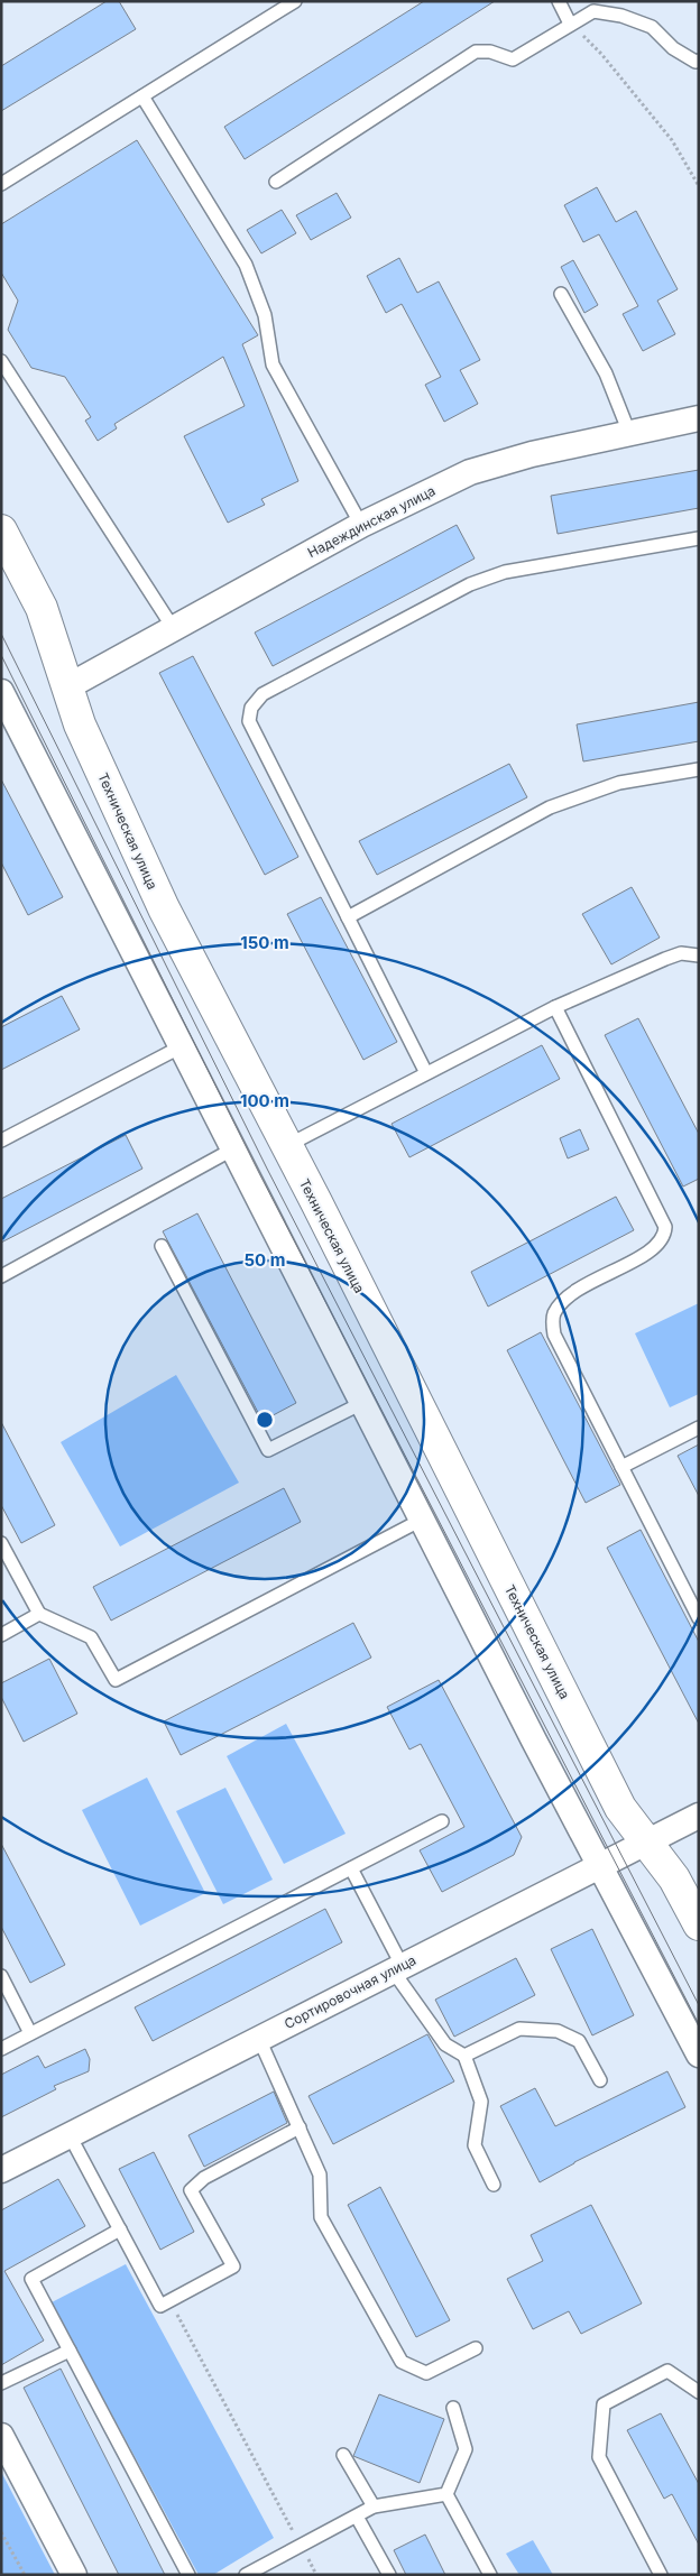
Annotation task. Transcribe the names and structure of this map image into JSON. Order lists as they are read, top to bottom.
{
  "streets": {
    "main road": ["Техническая улица"],
    "street": ["Надеждинская улица", "Сортировочная улица"]
  },
  "crossings": [
    ["Надеждинская улица", "Техническая улица"],
    ["Техническая улица", "Сортировочная улица"]
  ],
  "rings": ["150 m", "100 m", "50 m"]
}
